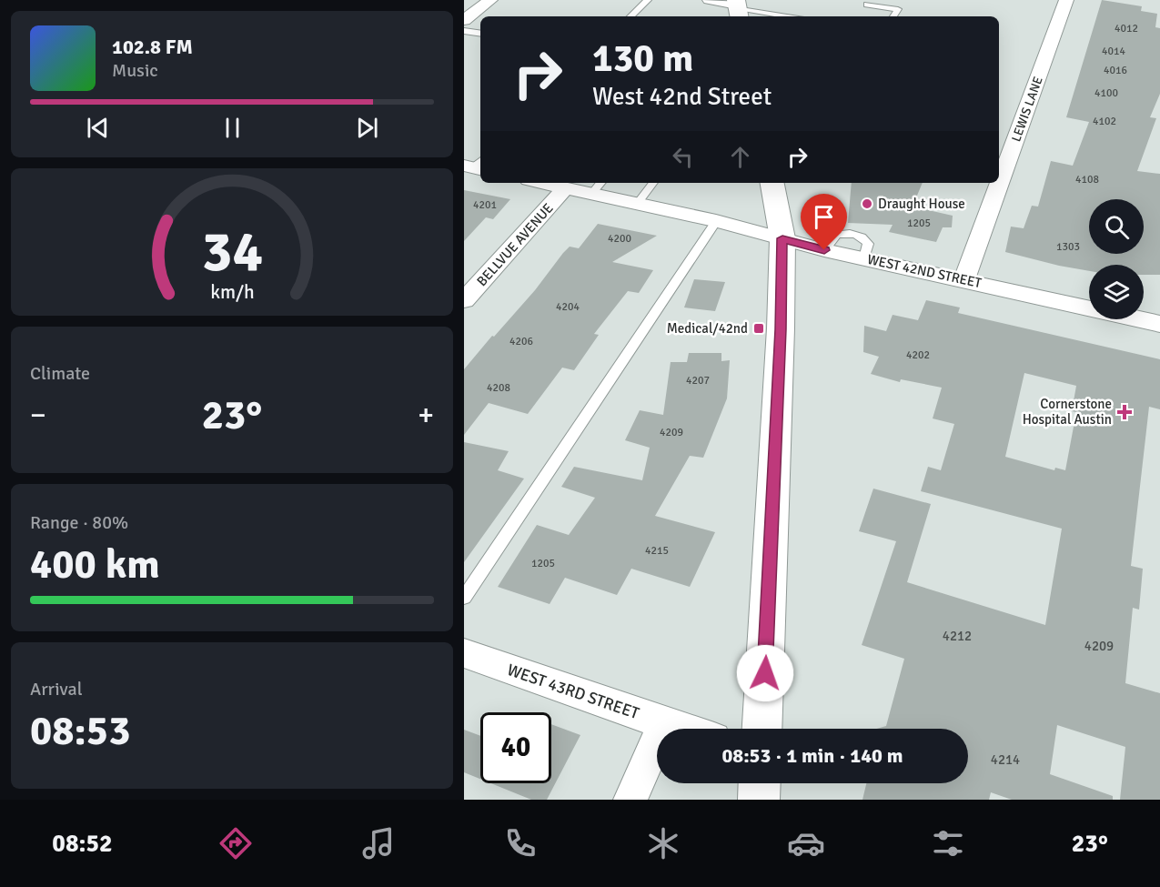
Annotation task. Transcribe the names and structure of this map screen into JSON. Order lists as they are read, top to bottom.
{
  "streets": {
    "street": [
      "LEWIS LANE",
      "BELLVUE AVENUE",
      "WEST 42ND STREET",
      "WEST 43RD STREET"
    ]
  },
  "crossings": [
    ["LEWIS LANE", "WEST 42ND STREET"],
    ["BELLVUE AVENUE", "WEST 42ND STREET"]
  ],
  "places": {
    "other": ["Draught House"],
    "transit": ["Medical/42nd"],
    "health": ["Cornerstone Hospital Austin"]
  },
  "house_numbers": [
    "4012",
    "4014",
    "4016",
    "4100",
    "4102",
    "4108",
    "4201",
    "1205",
    "4200",
    "1303",
    "4204",
    "4206",
    "4202",
    "4207",
    "4208",
    "4209",
    "4215",
    "1205",
    "4212",
    "4209",
    "4214"
  ],
  "page": {
    "turn": ["130 m", "West 42nd Street"],
    "song": ["102.8 FM", "Music"],
    "tile": [
      "Climate",
      ["Range · 80%", "400 km"],
      ["Arrival", "08:53"]
    ],
    "heat": ["−", "23°", "+"],
    "limit": "40",
    "trip": "08:53 · 1 min · 140 m",
    "tabs": ["08:52", "23°"],
    "gauge": ["34", "km/h"]
  }
}
